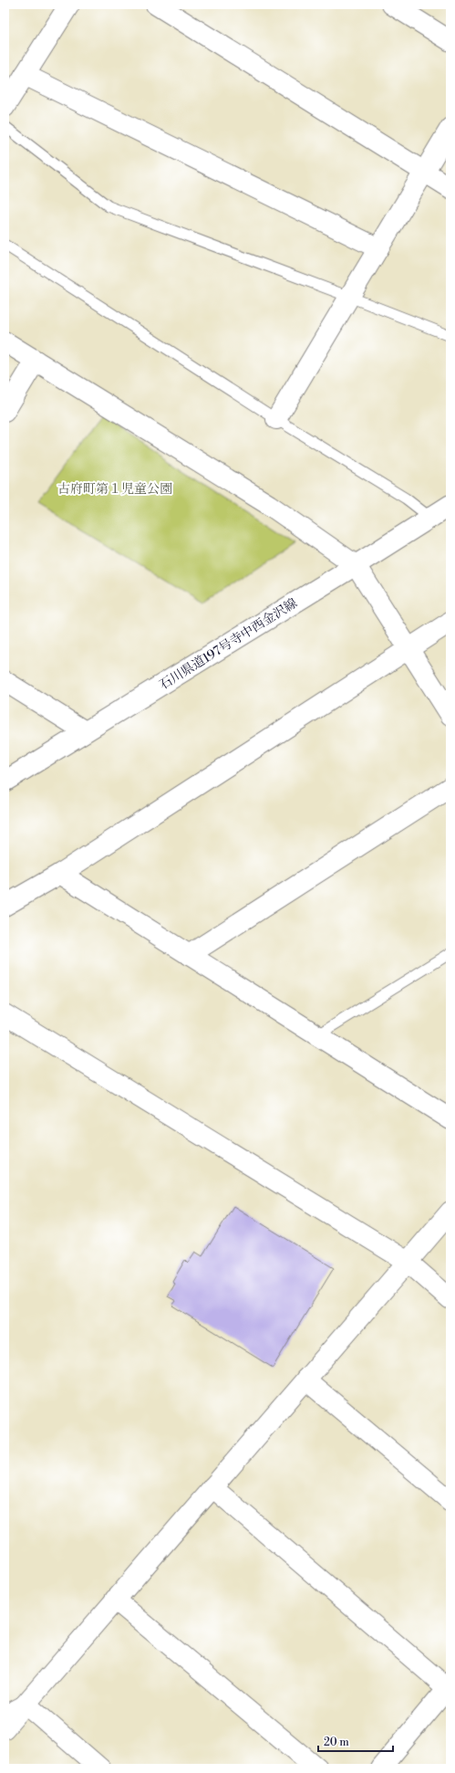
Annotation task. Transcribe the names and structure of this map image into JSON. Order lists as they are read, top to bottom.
{
  "streets": {
    "street": ["石川県道197号寺中西金沢線"]
  },
  "parks": ["古府町第１児童公園"],
  "scale_bar": "20 m"
}
